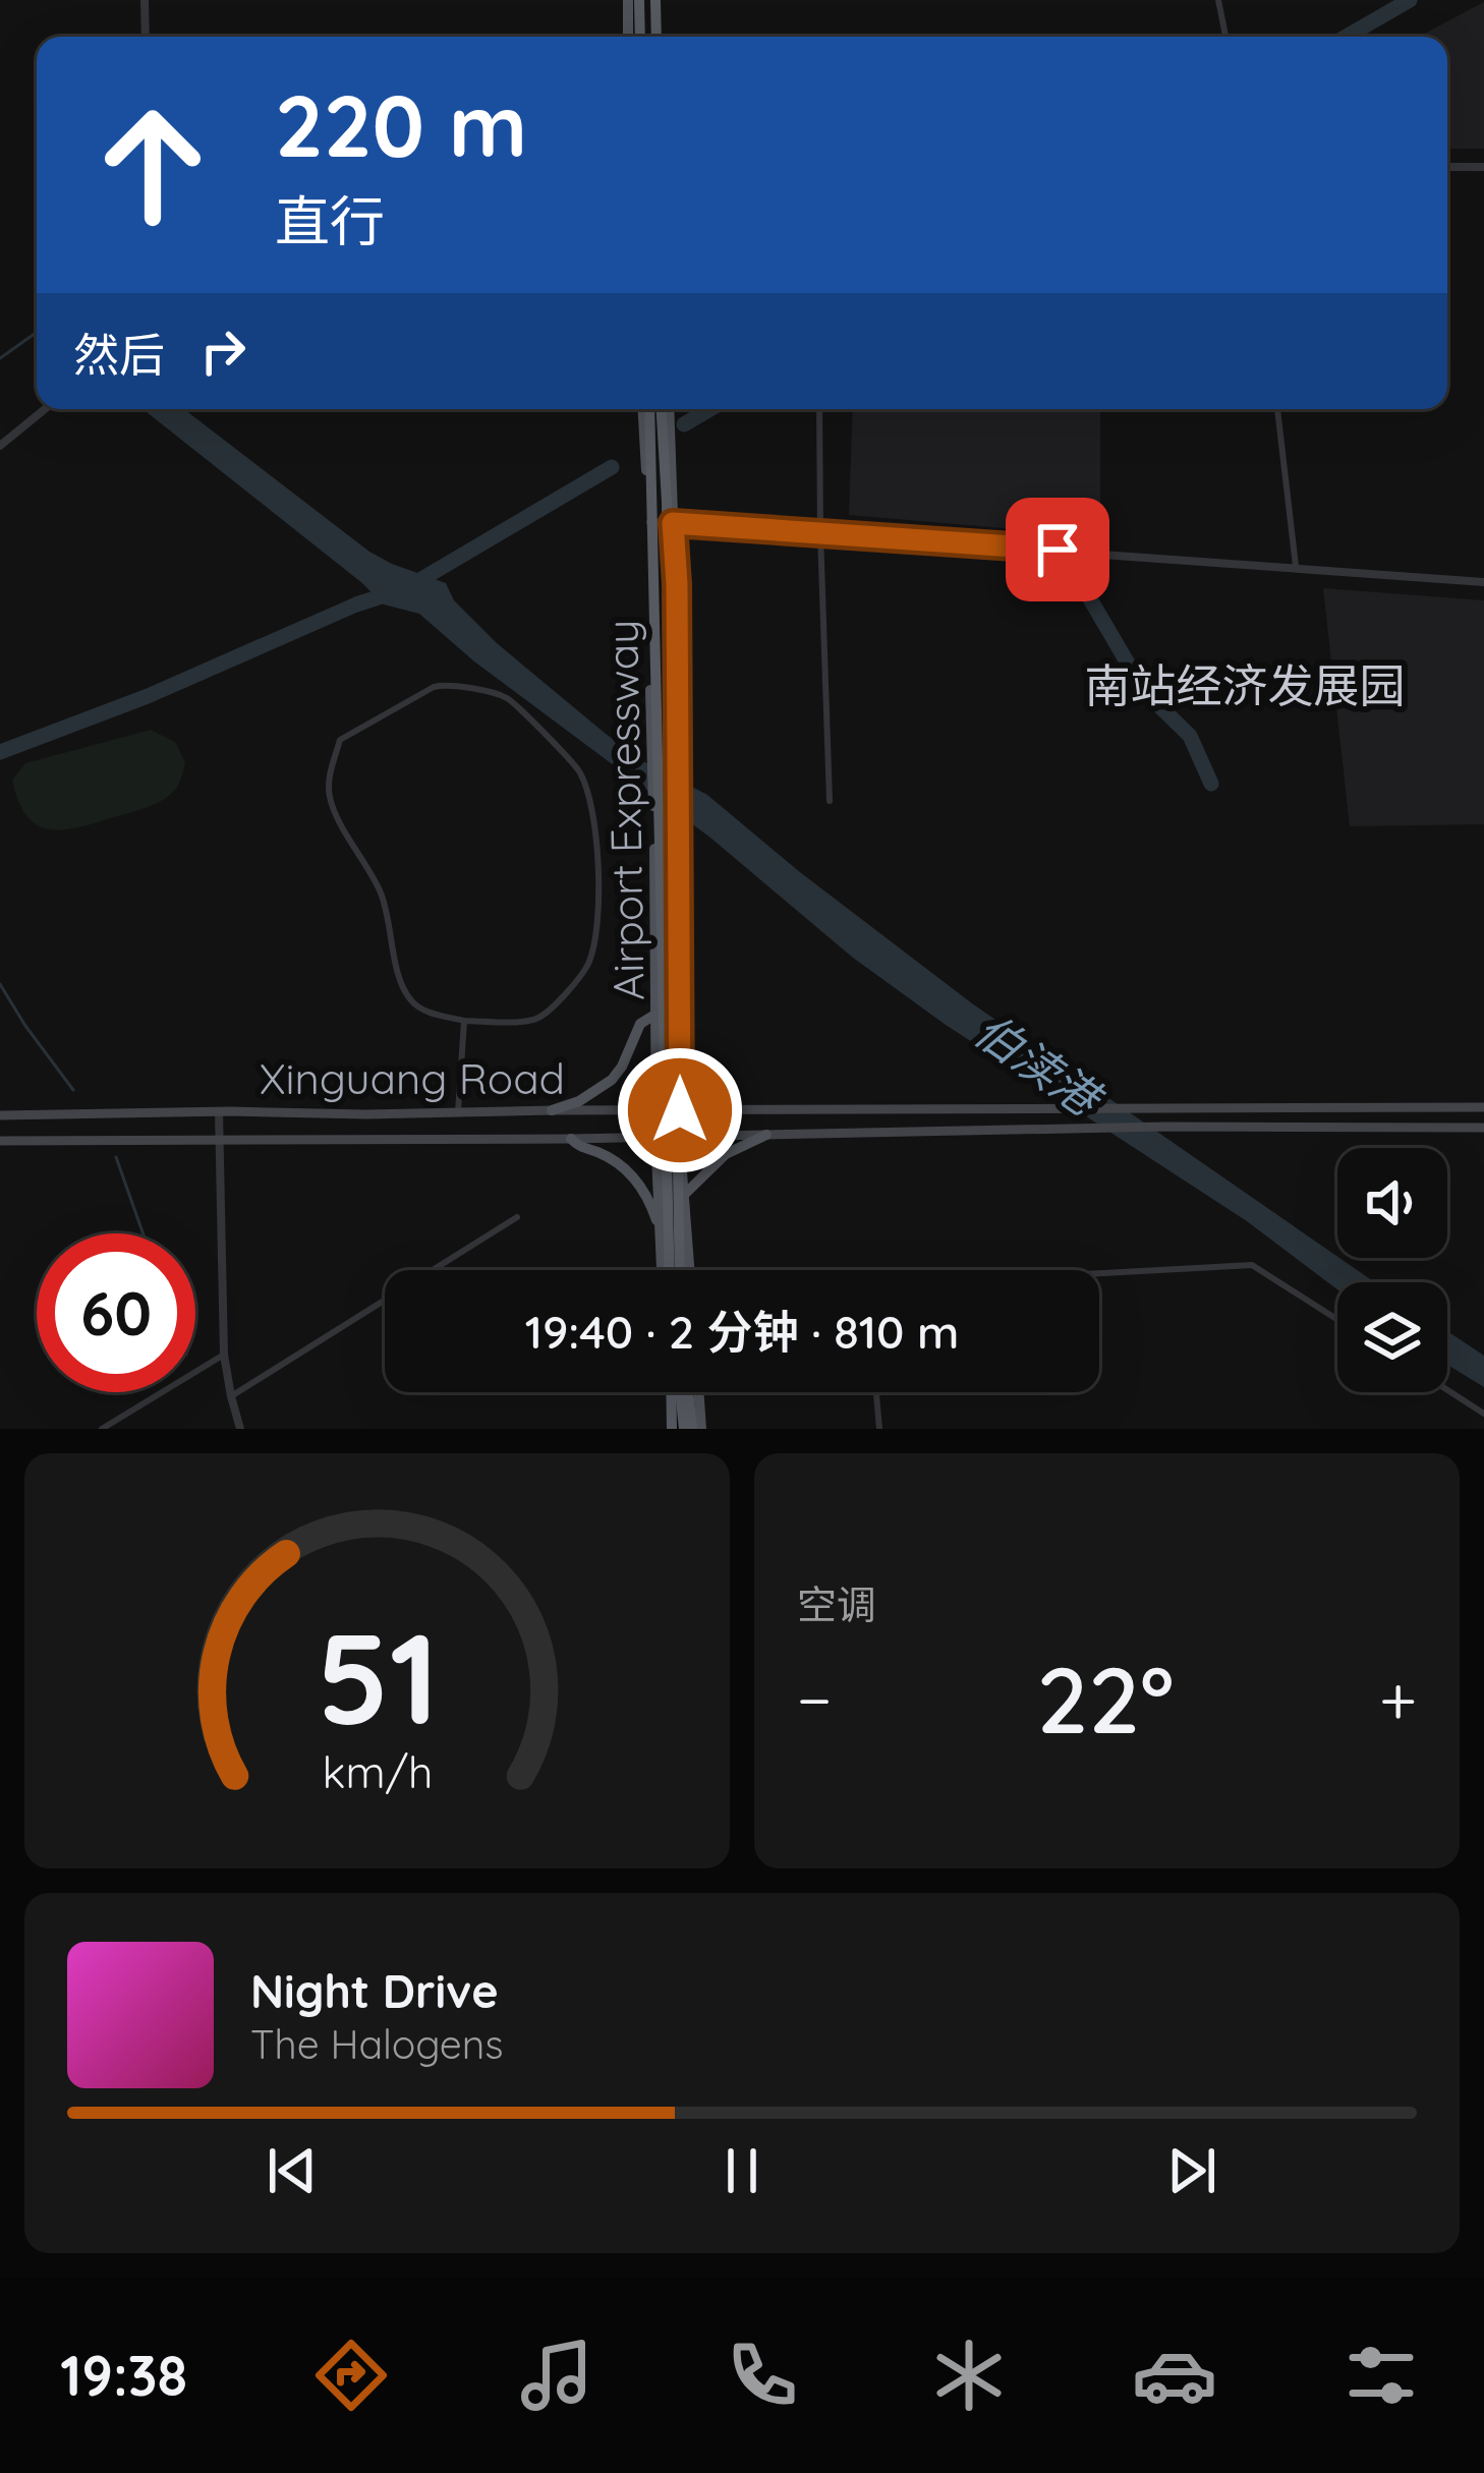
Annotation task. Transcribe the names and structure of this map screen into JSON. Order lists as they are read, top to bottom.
{
  "streets": {
    "highway": ["Airport Expressway"],
    "main road": ["Xinguang Road"]
  },
  "districts": ["南站经济发展园"],
  "water": ["伯渎港"],
  "page": {
    "turn": ["220 m", "直行"],
    "then": "然后",
    "limit": "60",
    "trip": "19:40 · 2 分钟 · 810 m",
    "tile": "空调",
    "heat": ["−", "22°", "+"],
    "song": ["Night Drive", "The Halogens"],
    "tabs": "19:38",
    "gauge": ["51", "km/h"]
  }
}
